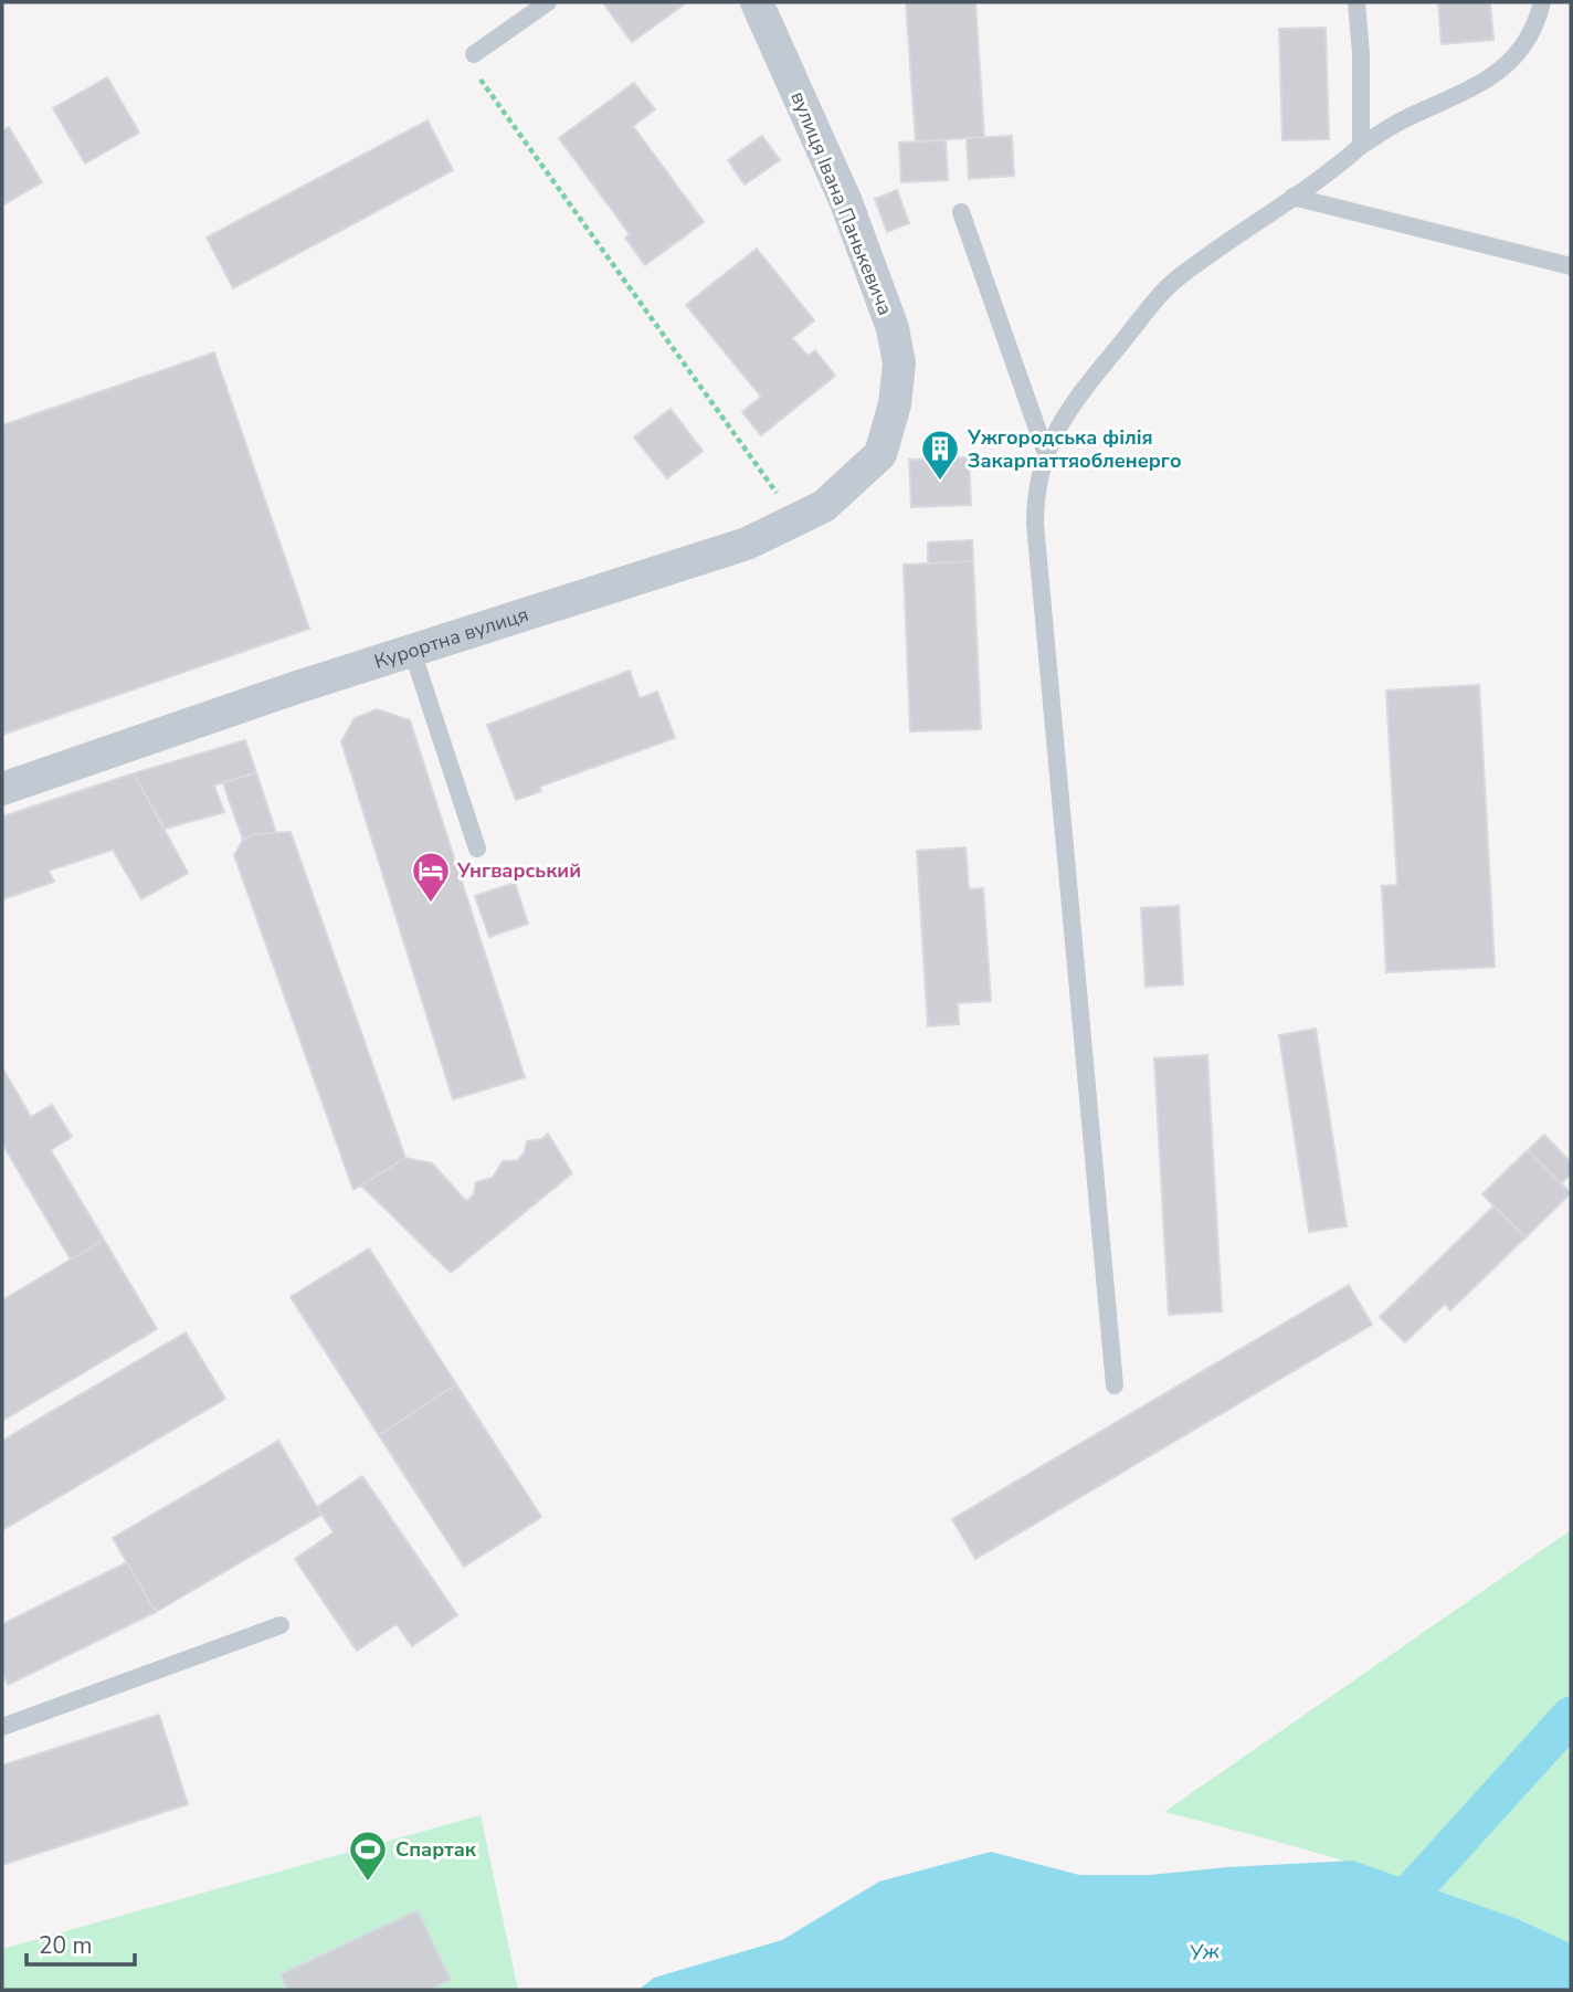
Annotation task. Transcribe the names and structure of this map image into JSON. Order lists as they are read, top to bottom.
{
  "streets": {
    "street": ["вулиця Івана Панькевича", "Курортна вулиця"]
  },
  "crossings": [
    ["вулиця Івана Панькевича", "Курортна вулиця"]
  ],
  "water": ["Уж"],
  "places": {
    "building": ["Ужгородська філія Закарпаттяобленерго"],
    "hotel": ["Унгварський"],
    "sports": ["Спартак"]
  },
  "scale_bar": "20 m"
}
